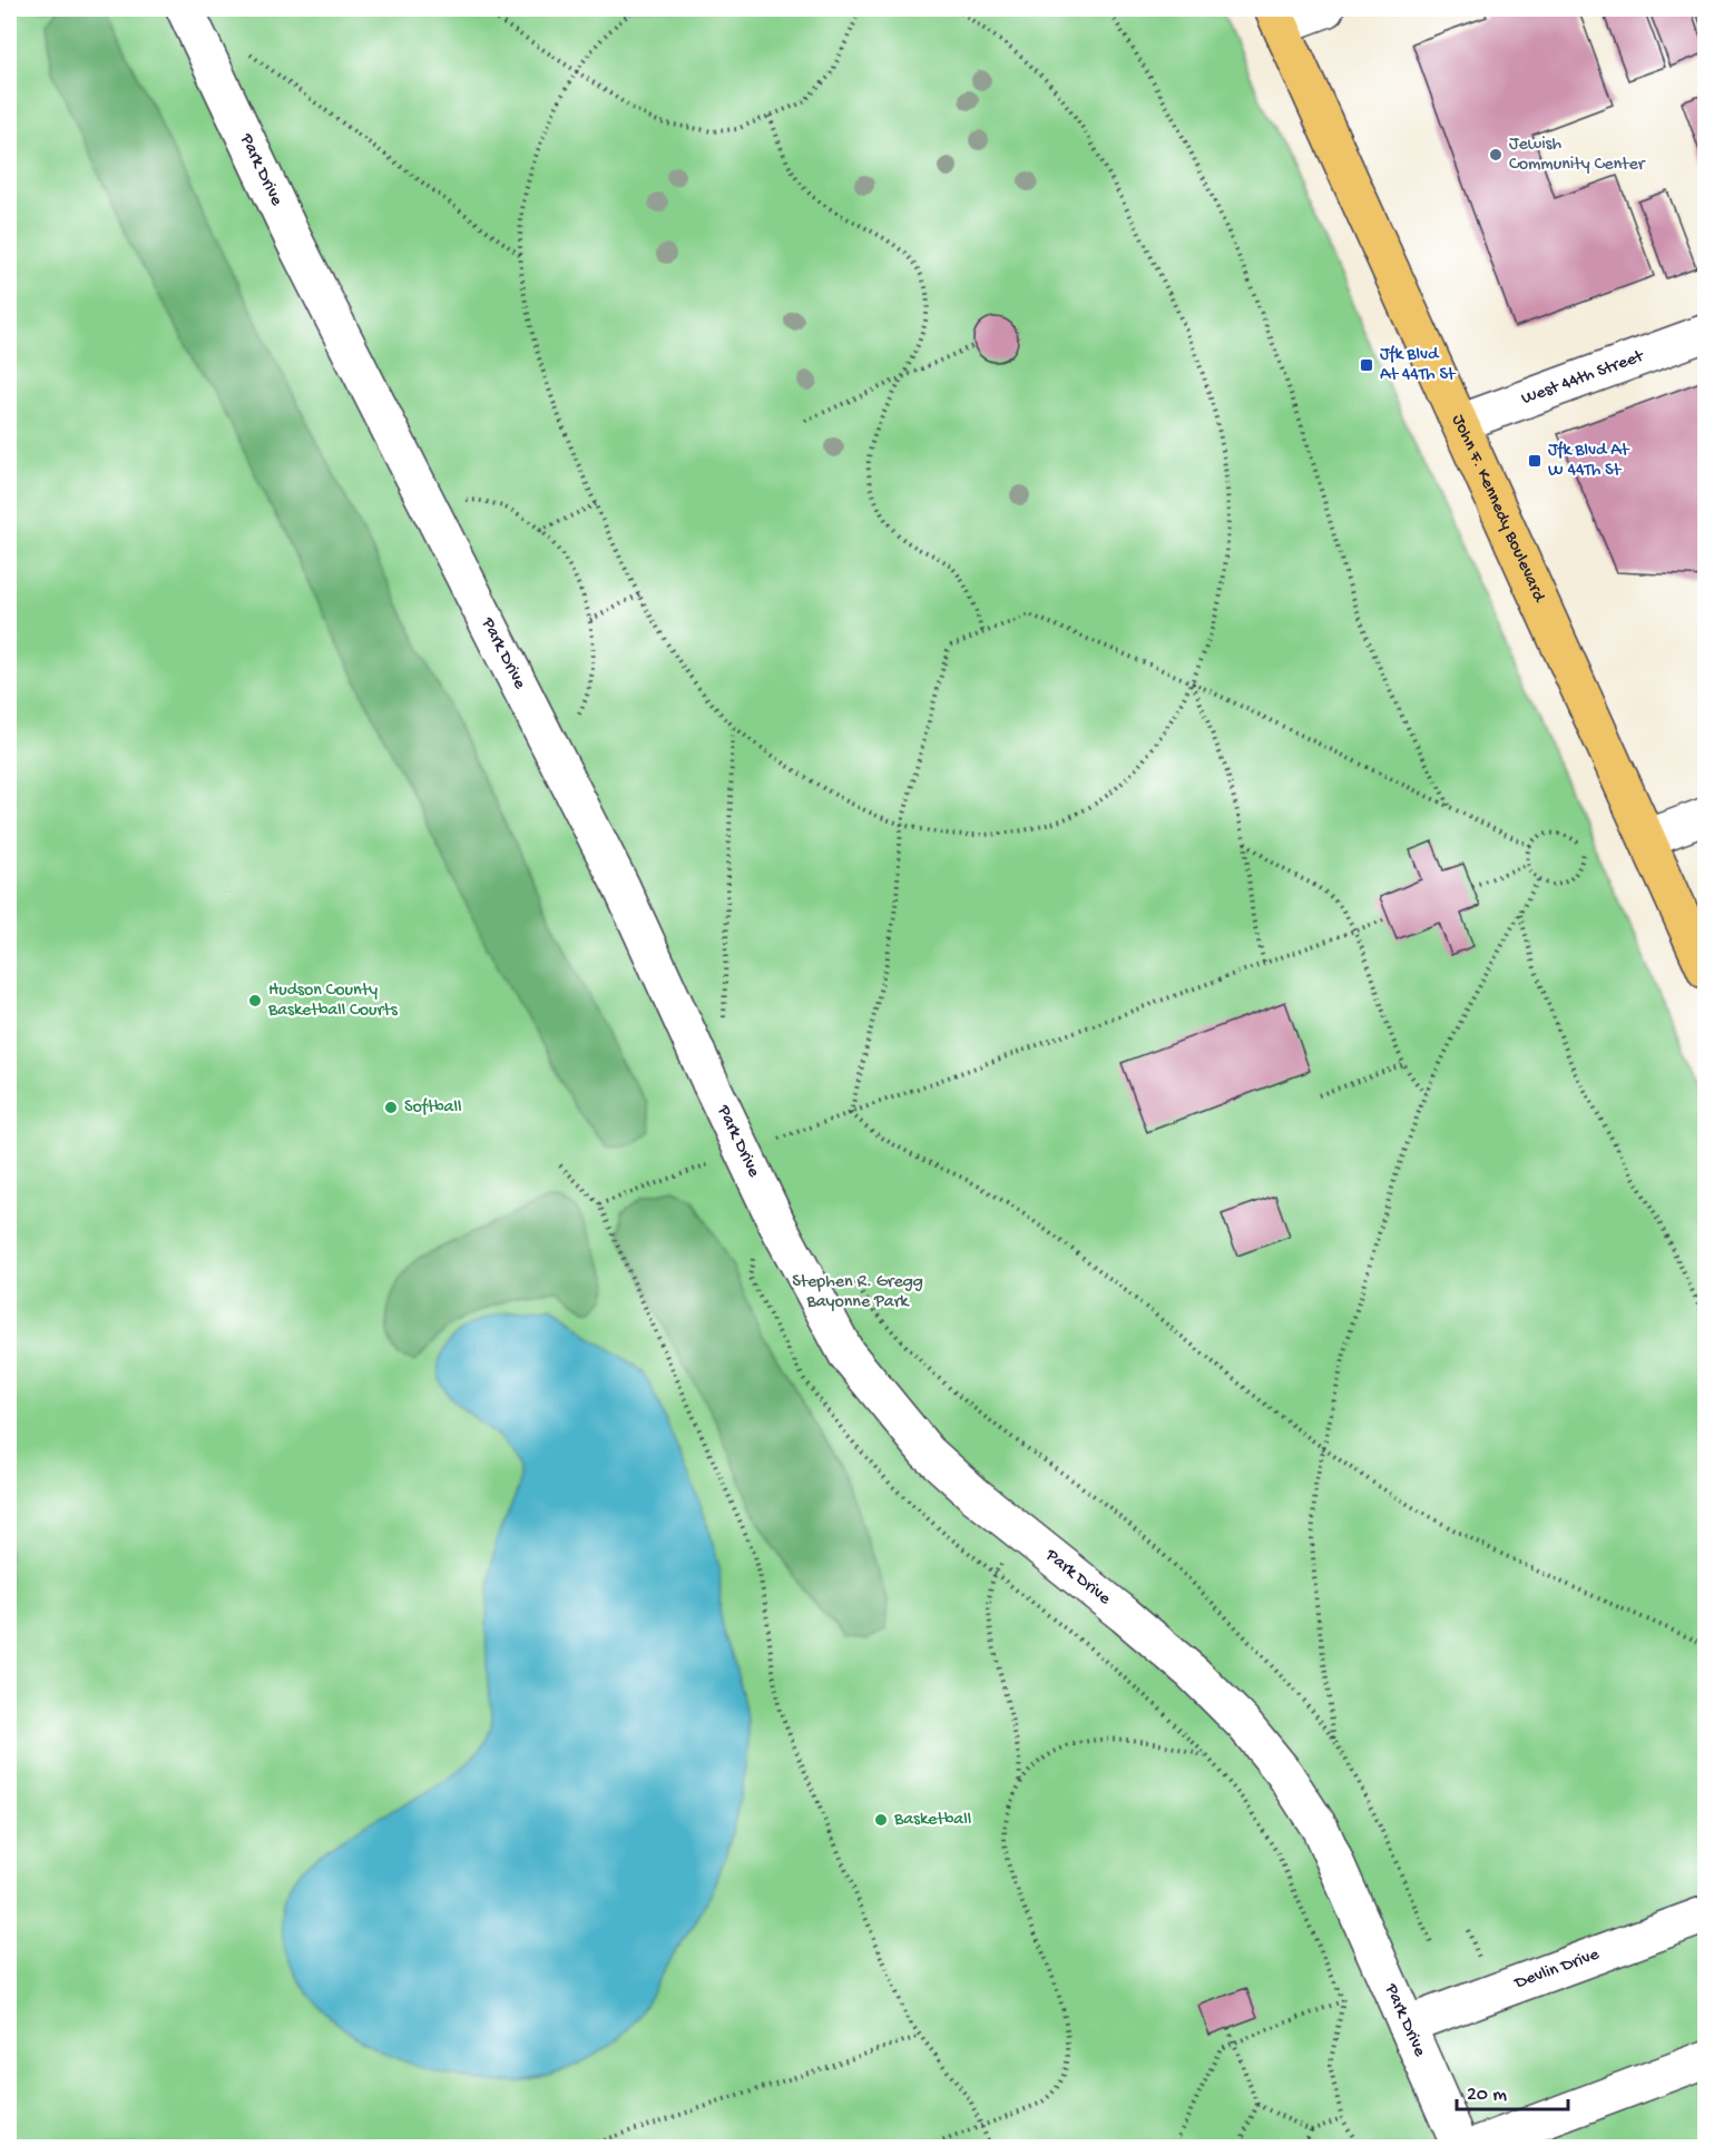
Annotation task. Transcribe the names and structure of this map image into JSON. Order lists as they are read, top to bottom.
{
  "streets": {
    "main road": ["John F. Kennedy Boulevard"],
    "street": ["Park Drive", "West 44th Street", "Devlin Drive"]
  },
  "crossings": [
    ["Park Drive", "Devlin Drive"],
    ["West 44th Street", "John F. Kennedy Boulevard"]
  ],
  "parks": ["Stephen R. Gregg Bayonne Park"],
  "places": {
    "other": [
      "Jewish Community Center",
      "Hudson County Basketball Courts",
      "Softball",
      "Basketball"
    ],
    "transit": ["Jfk Blvd At 44Th St", "Jfk Blvd At W 44Th St"]
  },
  "scale_bar": "20 m"
}
